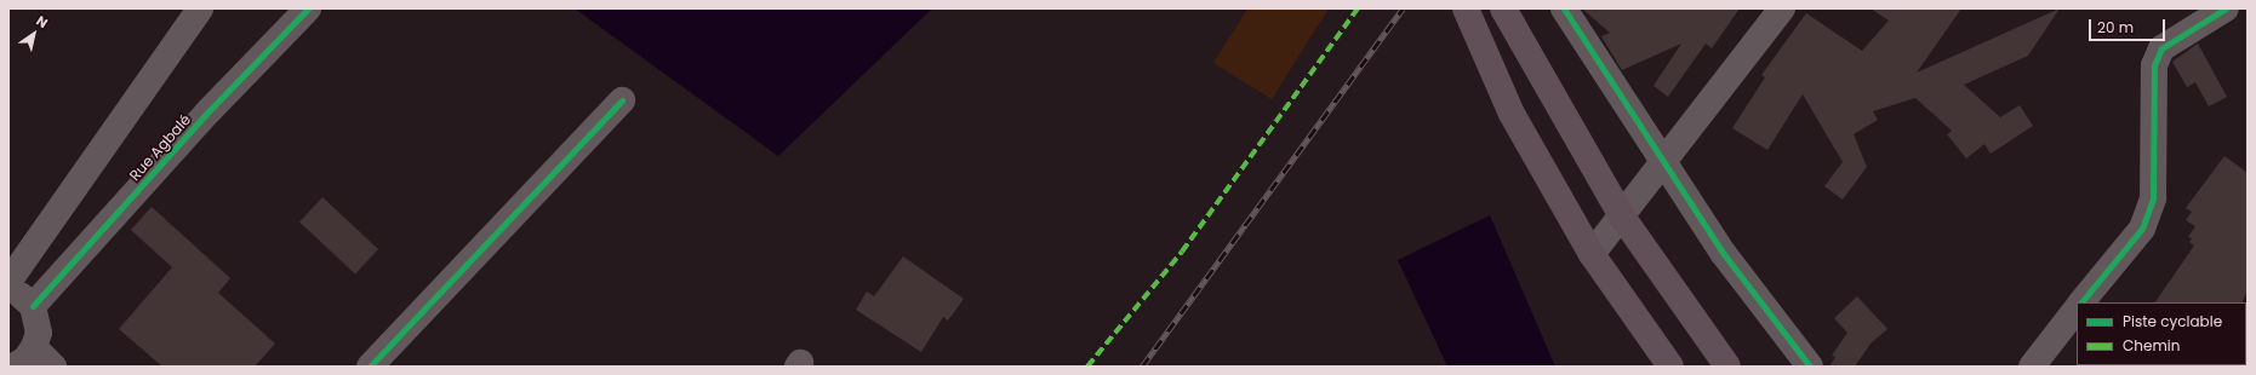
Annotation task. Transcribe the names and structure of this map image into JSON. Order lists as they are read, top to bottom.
{
  "streets": {
    "street": ["Rue Agbalé"]
  },
  "legend": ["Piste cyclable", "Chemin"],
  "scale_bar": "20 m",
  "north": "top right"
}
